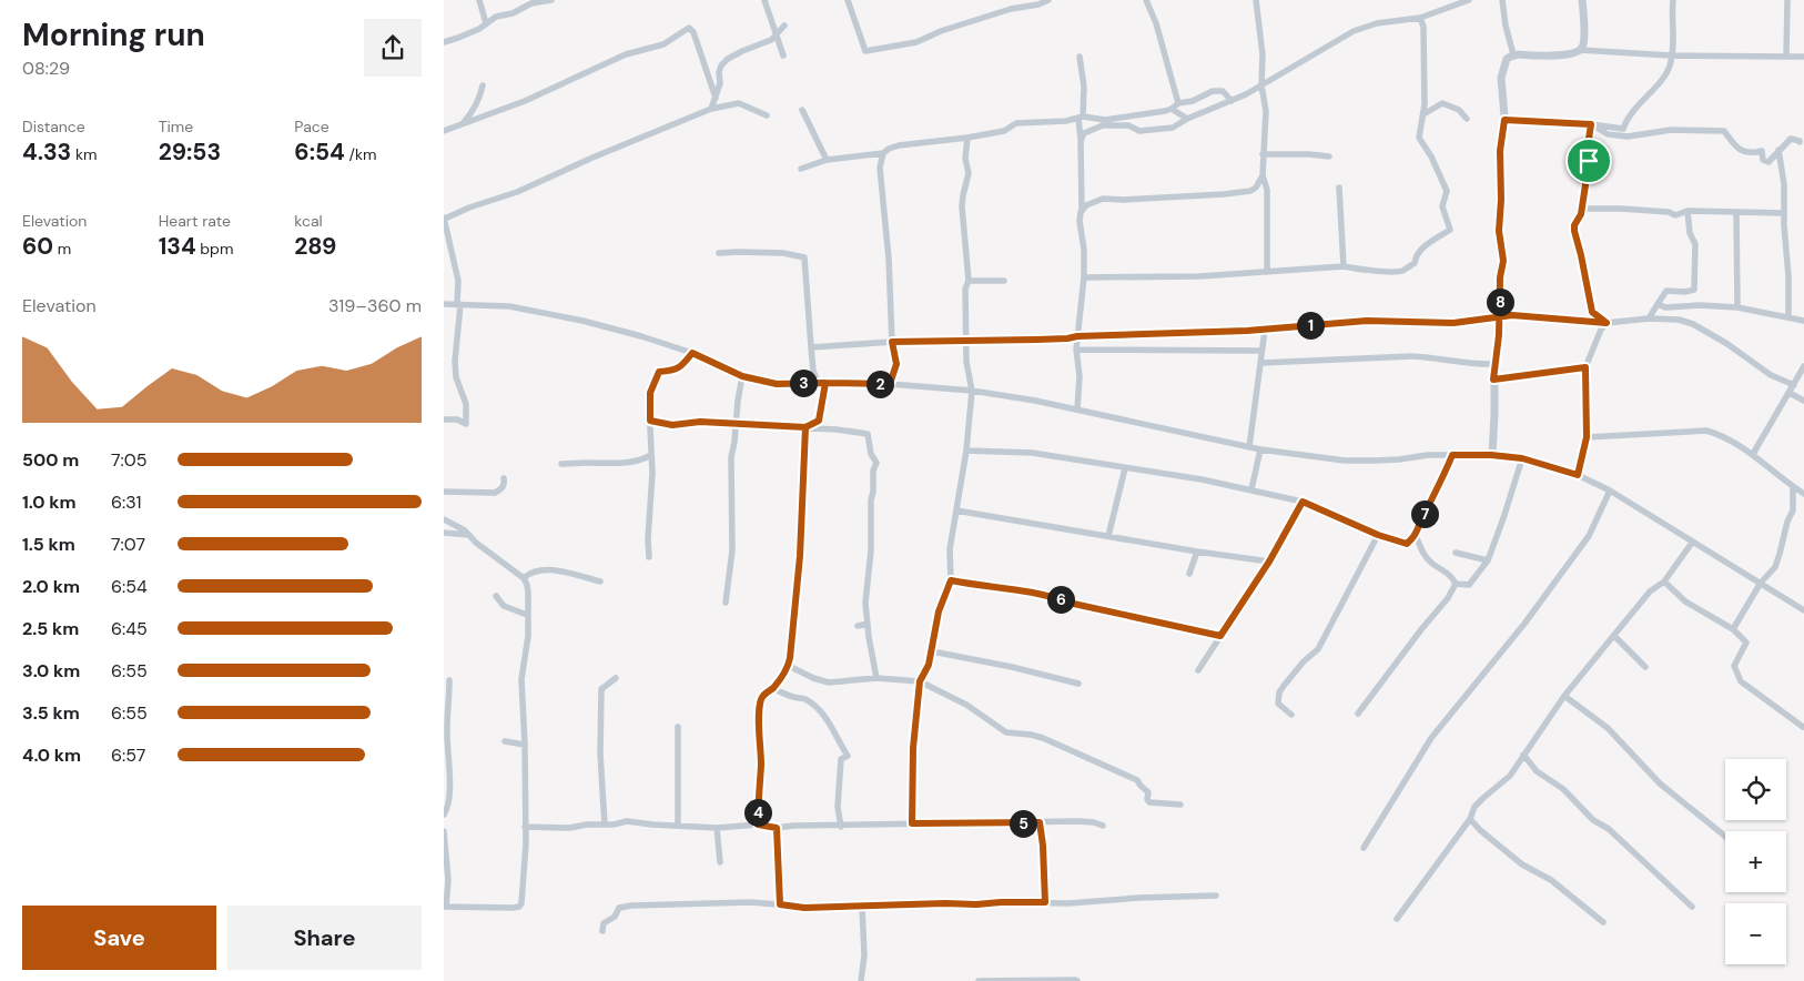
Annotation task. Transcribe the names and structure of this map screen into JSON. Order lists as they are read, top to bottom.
{
  "page": {
    "heading": ["Morning run", "08:29"],
    "stats": [
      ["Distance", "4.33 km"],
      ["Time", "29:53"],
      ["Pace", "6:54 /km"],
      ["Elevation", "60 m"],
      ["Heart rate", "134 bpm"],
      ["kcal", "289"]
    ],
    "chart": ["Elevation", "319–360 m"],
    "pins": [
      "8",
      "1",
      "3",
      "2",
      "7",
      "6",
      "4",
      "5"
    ],
    "list": [
      {
        "name": "500 m",
        "note": "7:05"
      },
      {
        "name": "1.0 km",
        "note": "6:31"
      },
      {
        "name": "1.5 km",
        "note": "7:07"
      },
      {
        "name": "2.0 km",
        "note": "6:54"
      },
      {
        "name": "2.5 km",
        "note": "6:45"
      },
      {
        "name": "3.0 km",
        "note": "6:55"
      },
      {
        "name": "3.5 km",
        "note": "6:55"
      },
      {
        "name": "4.0 km",
        "note": "6:57"
      }
    ],
    "map_buttons": ["+", "−"],
    "buttons": ["Save", "Share"]
  }
}
